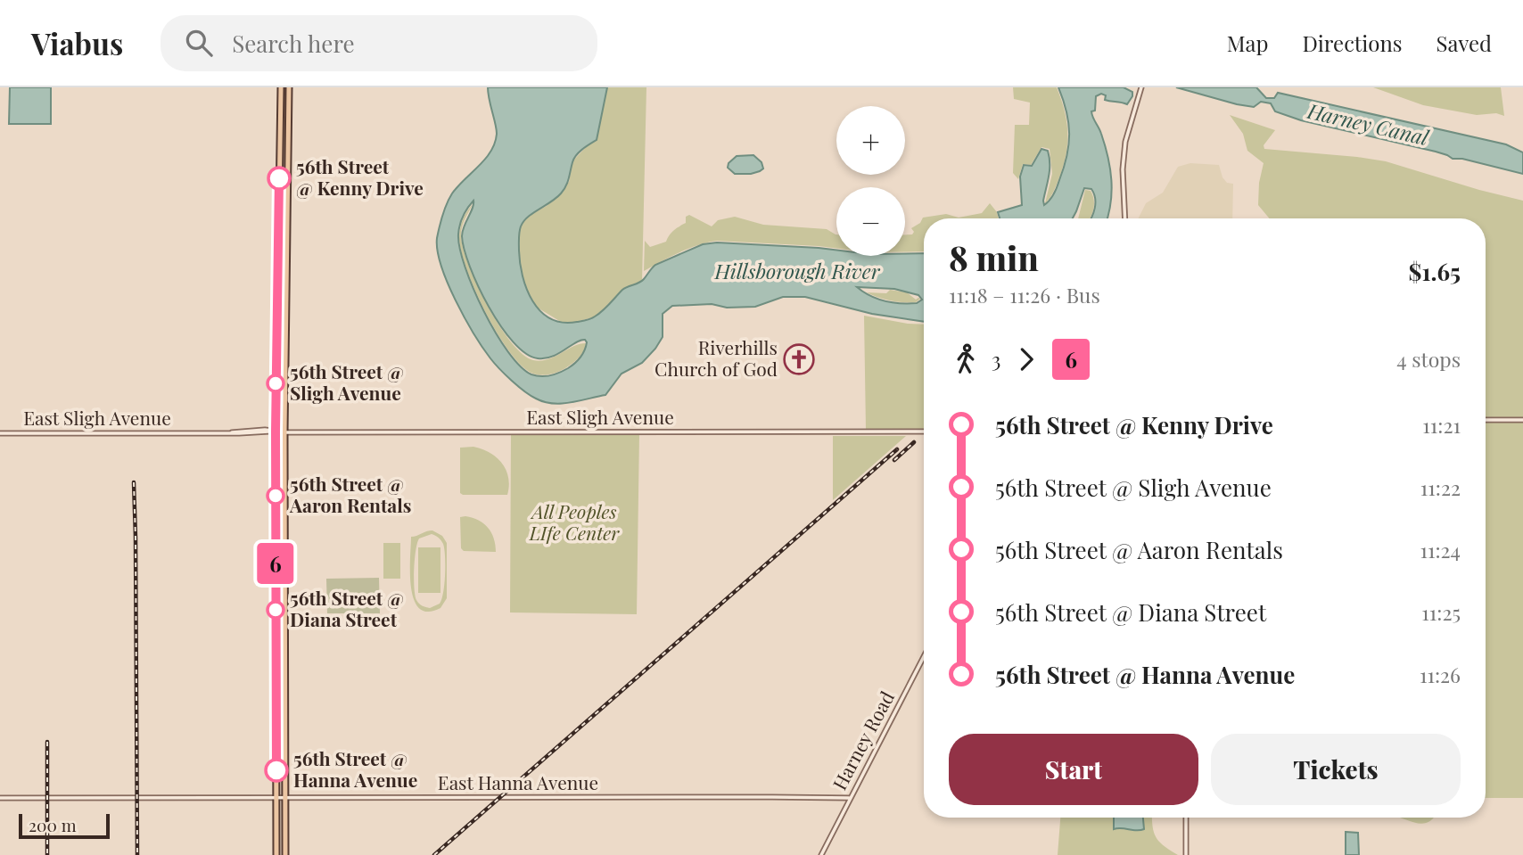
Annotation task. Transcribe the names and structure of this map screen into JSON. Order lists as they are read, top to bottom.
{
  "streets": {
    "street": ["East Sligh Avenue", "Harney Road", "East Hanna Avenue"]
  },
  "crossings": [
    ["Harney Road", "East Hanna Avenue"]
  ],
  "water": ["Harney Canal", "Hillsborough River"],
  "parks": ["All Peoples LIfe Center"],
  "places": {
    "other": [
      "56th Street @ Kenny Drive",
      "56th Street @ Sligh Avenue",
      "56th Street @ Aaron Rentals",
      "56th Street @ Diana Street",
      "56th Street @ Hanna Avenue"
    ],
    "church": ["Riverhills Church of God"]
  },
  "lines": ["bus line 6"],
  "scale_bar": "200 m",
  "page": {
    "header": "Viabus",
    "search": "Search here",
    "nav": ["Map", "Directions", "Saved"],
    "on_map": "6",
    "map_buttons": ["+", "−"],
    "heading": ["8 min", "11:18 – 11:26 · Bus", "$1.65"],
    "legs": ["3", "6", "4 stops"],
    "list": [
      {
        "name": "56th Street @ Kenny Drive",
        "value": "11:21"
      },
      {
        "name": "56th Street @ Sligh Avenue",
        "value": "11:22"
      },
      {
        "name": "56th Street @ Aaron Rentals",
        "value": "11:24"
      },
      {
        "name": "56th Street @ Diana Street",
        "value": "11:25"
      },
      {
        "name": "56th Street @ Hanna Avenue",
        "value": "11:26"
      }
    ],
    "buttons": ["Start", "Tickets"],
    "scale": "200 m"
  }
}
